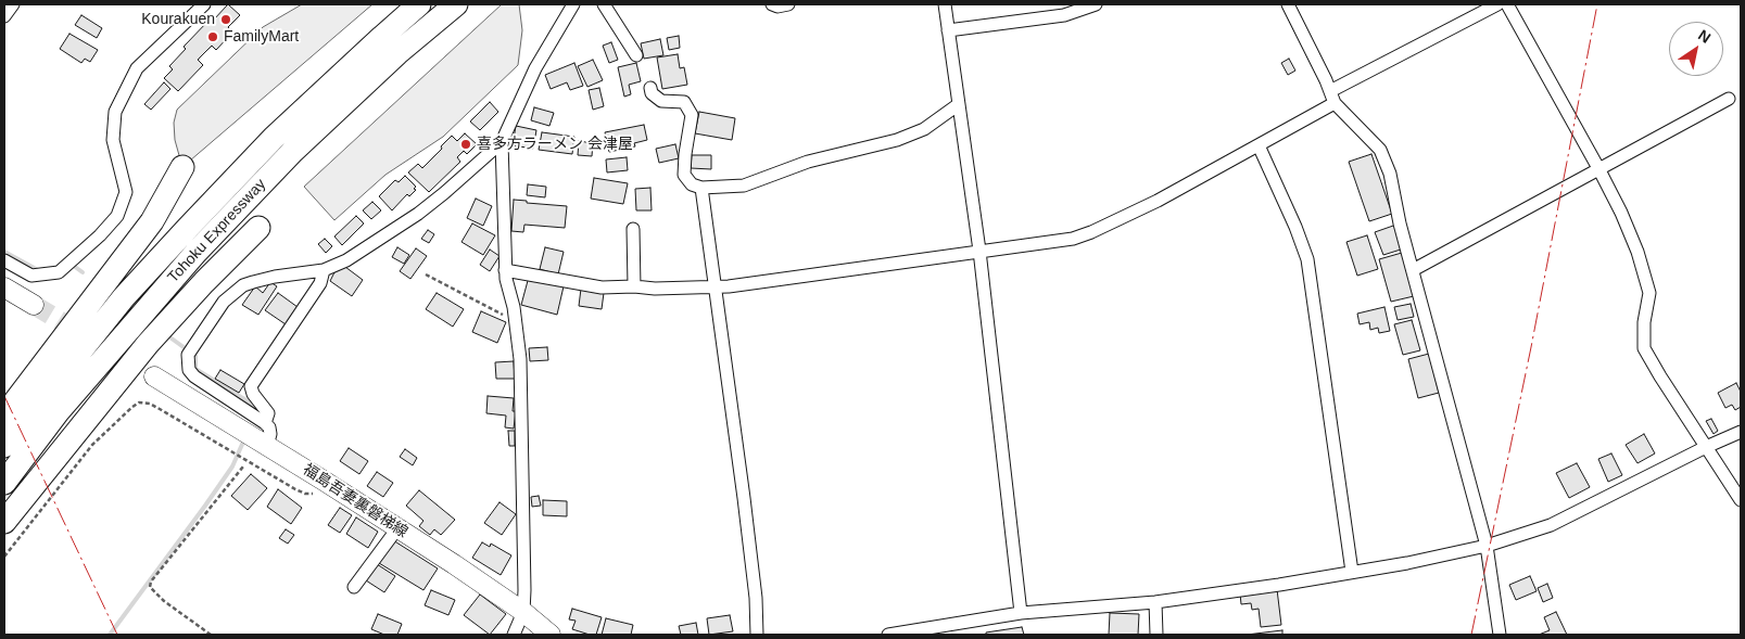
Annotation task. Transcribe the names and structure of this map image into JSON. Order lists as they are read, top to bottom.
{
  "streets": {
    "highway": ["Tohoku Expressway"],
    "main road": ["福島吾妻裏磐梯線"]
  },
  "places": ["Kourakuen", "FamilyMart", "喜多方ラーメン 会津屋"],
  "north": "top right"
}
